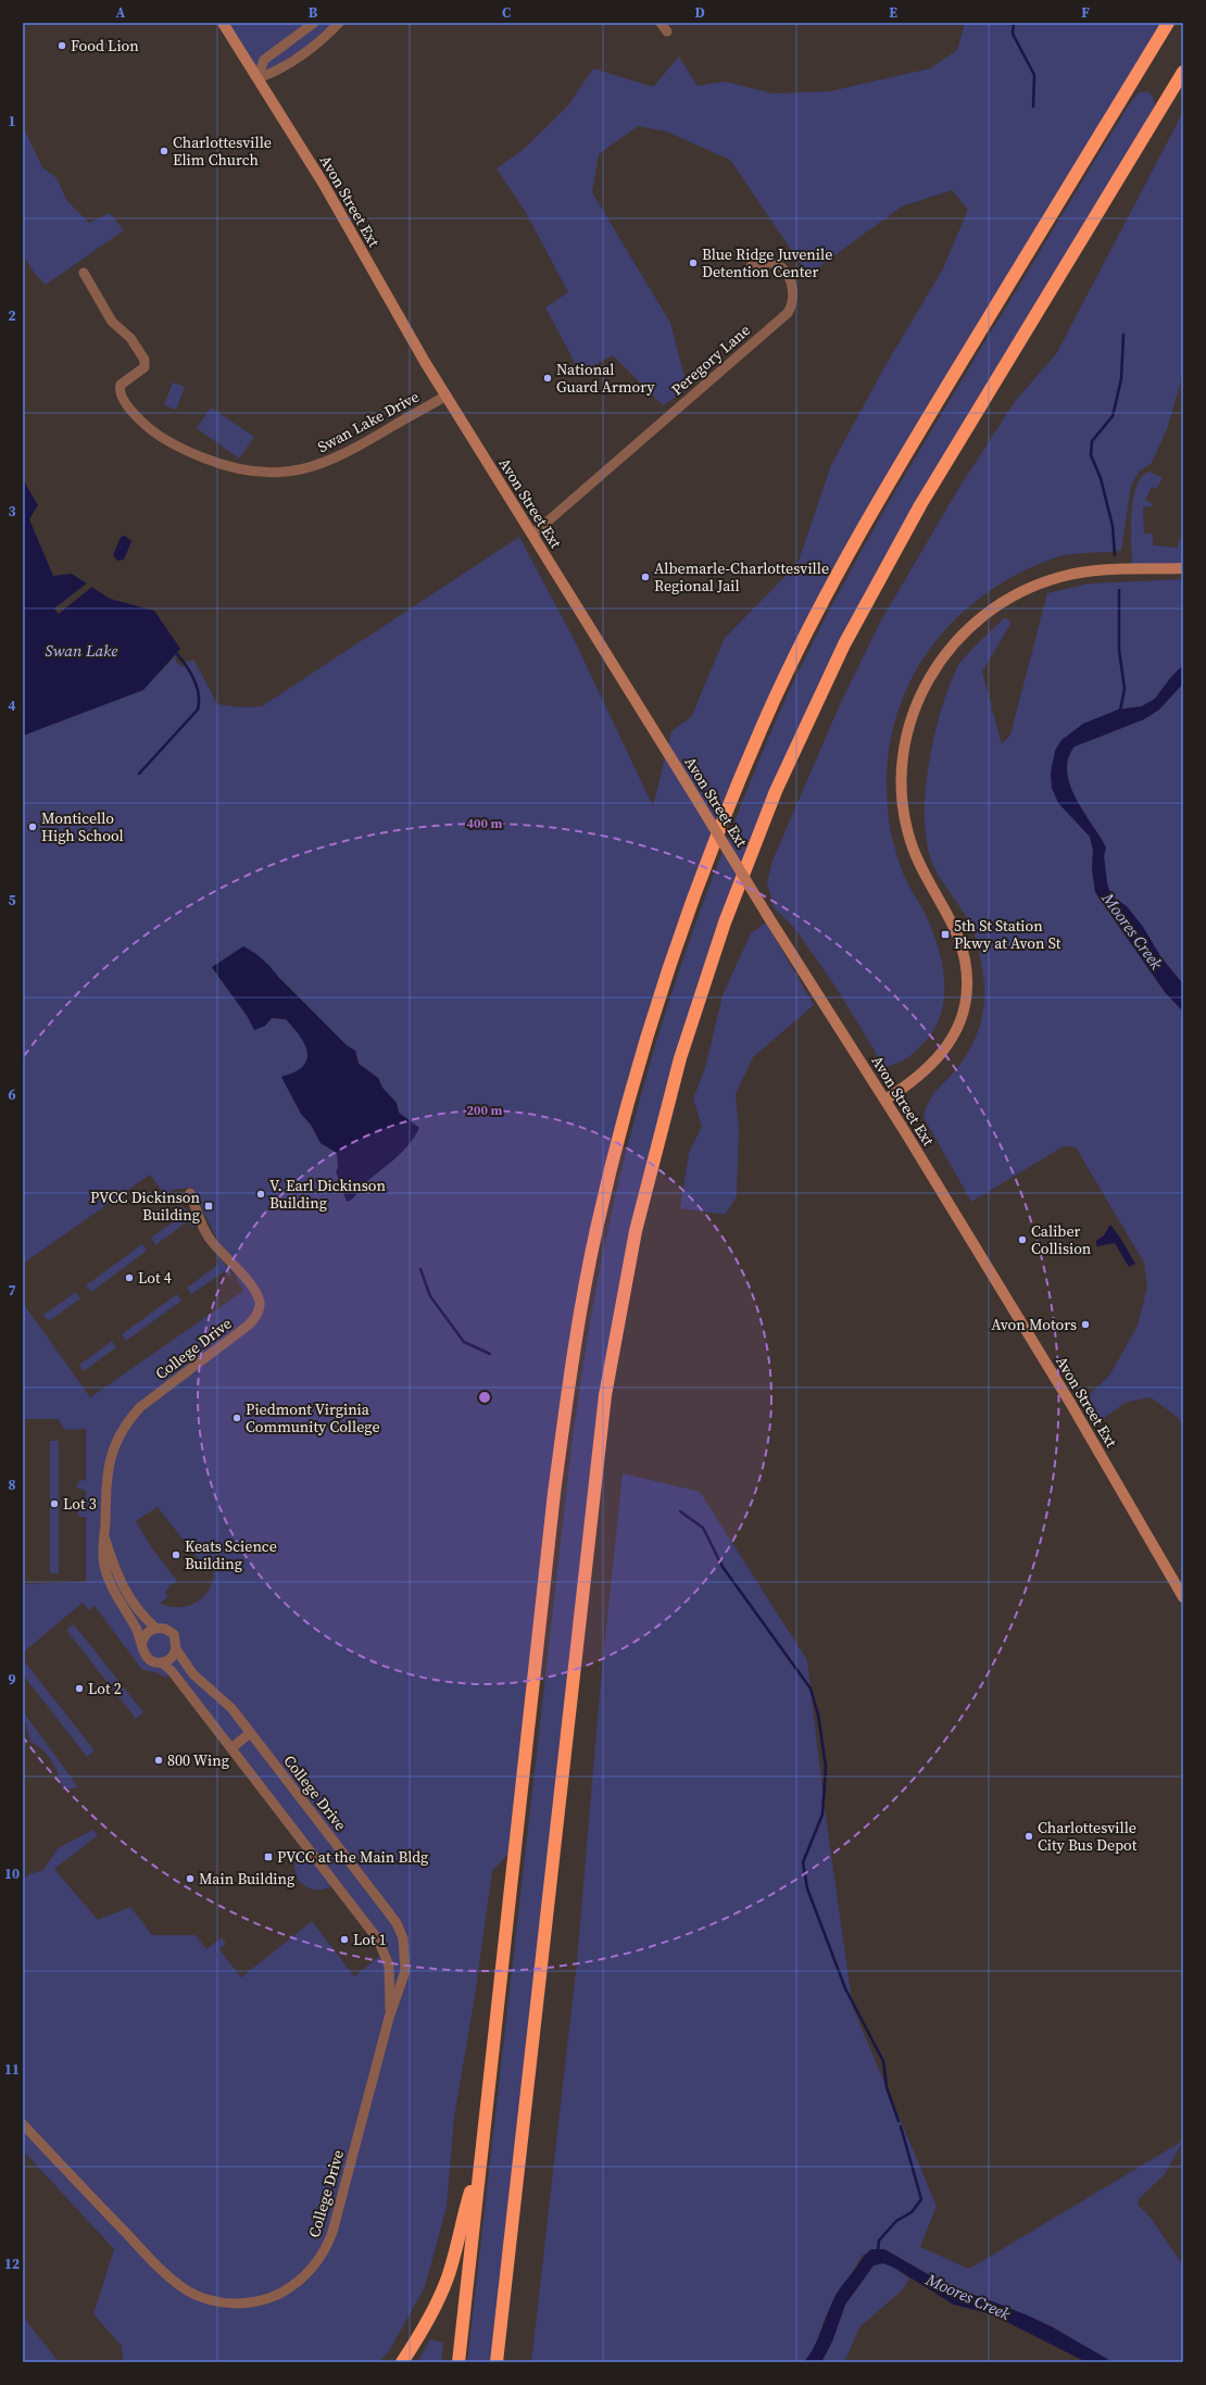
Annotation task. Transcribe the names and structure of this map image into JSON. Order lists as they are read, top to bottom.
{
  "streets": {
    "main road": ["Avon Street Ext"],
    "street": ["Peregory Lane", "Swan Lake Drive", "College Drive"]
  },
  "crossings": [
    ["Avon Street Ext", "Peregory Lane"],
    ["Avon Street Ext", "Swan Lake Drive"]
  ],
  "water": ["Swan Lake", "Moores Creek"],
  "places": {
    "other": [
      "Food Lion",
      "Charlottesville Elim Church",
      "Blue Ridge Juvenile Detention Center",
      "National Guard Armory",
      "Albemarle-Charlottesville Regional Jail",
      "Monticello High School",
      "V. Earl Dickinson Building",
      "Caliber Collision",
      "Lot 4",
      "Avon Motors",
      "Piedmont Virginia Community College",
      "Lot 3",
      "Keats Science Building",
      "Lot 2",
      "800 Wing",
      "Charlottesville City Bus Depot",
      "Main Building",
      "Lot 1"
    ],
    "transit": ["5th St Station Pkwy at Avon St", "PVCC Dickinson Building", "PVCC at the Main Bldg"]
  },
  "grid": {
    "columns": [
      "A",
      "B",
      "C",
      "D",
      "E",
      "F"
    ],
    "rows": [
      "1",
      "2",
      "3",
      "4",
      "5",
      "6",
      "7",
      "8",
      "9",
      "10",
      "11",
      "12"
    ]
  },
  "rings": ["400 m", "200 m"]
}
